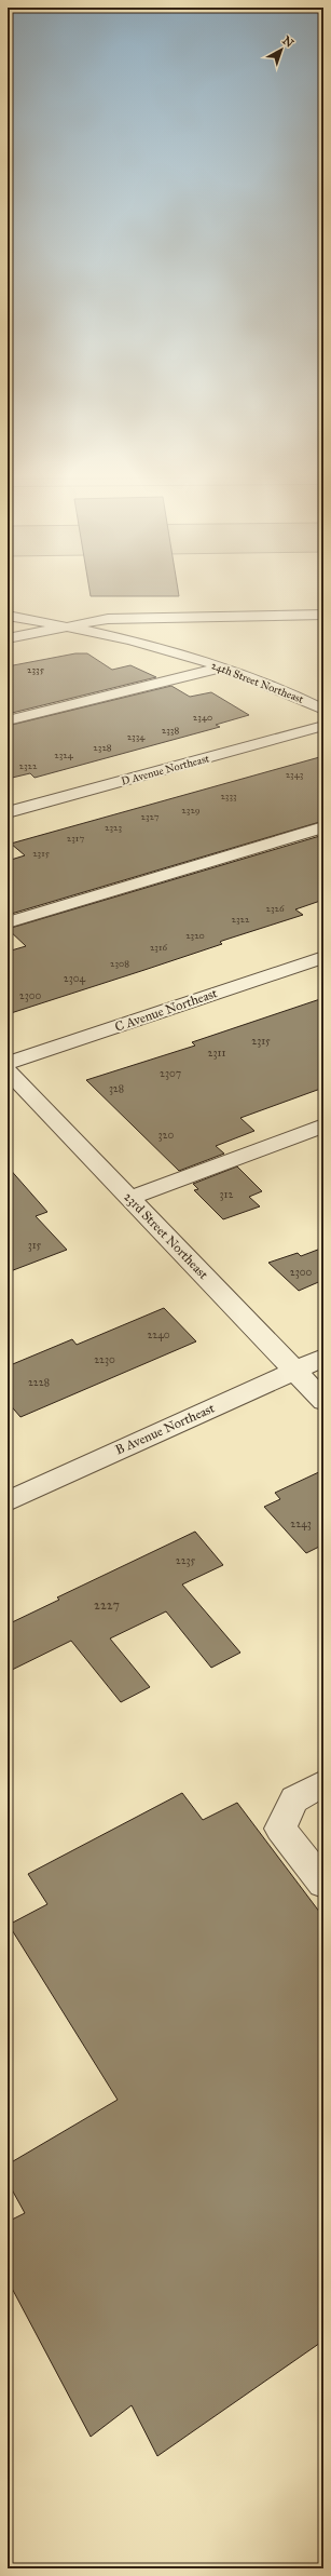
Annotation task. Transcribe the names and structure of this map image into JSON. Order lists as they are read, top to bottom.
{
  "streets": {
    "street": [
      "24th Street Northeast",
      "D Avenue Northeast",
      "C Avenue Northeast",
      "23rd Street Northeast",
      "B Avenue Northeast"
    ]
  },
  "crossings": [
    ["23rd Street Northeast", "B Avenue Northeast"]
  ],
  "house_numbers": [
    "2335",
    "2340",
    "2338",
    "2334",
    "2328",
    "2324",
    "2322",
    "2343",
    "2333",
    "2329",
    "2327",
    "2323",
    "2317",
    "2315",
    "2326",
    "2322",
    "2320",
    "2316",
    "2308",
    "2304",
    "2300",
    "2315",
    "2311",
    "2307",
    "328",
    "320",
    "312",
    "315",
    "2300",
    "2240",
    "2230",
    "2228",
    "2243",
    "2235",
    "2227"
  ],
  "north": "top right"
}
